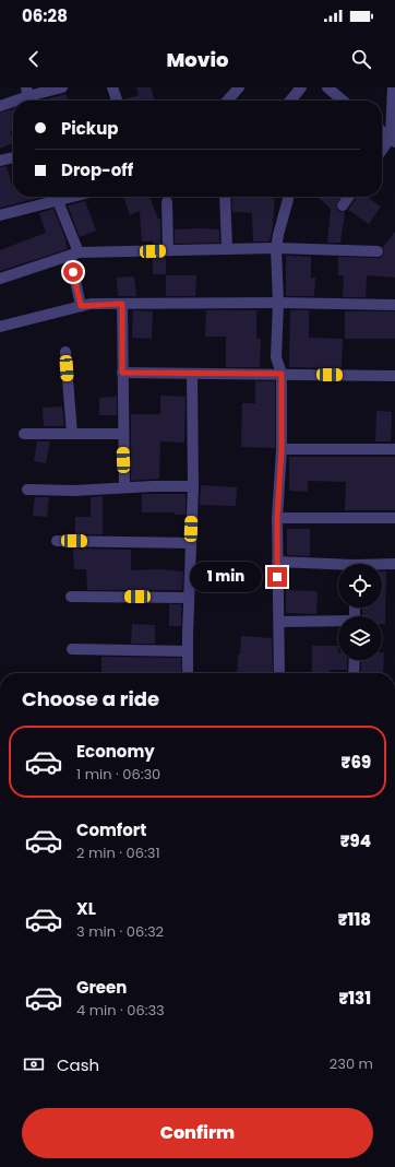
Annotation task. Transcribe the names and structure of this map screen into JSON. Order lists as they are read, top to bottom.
{
  "page": {
    "status": "06:28",
    "header": "Movio",
    "banner": ["Pickup", "Drop-off"],
    "bubble": "1 min",
    "heading": "Choose a ride",
    "list": [
      {
        "name": "Economy",
        "note": "1 min · 06:30",
        "value": "₹69"
      },
      {
        "name": "Comfort",
        "note": "2 min · 06:31",
        "value": "₹94"
      },
      {
        "name": "XL",
        "note": "3 min · 06:32",
        "value": "₹118"
      },
      {
        "name": "Green",
        "note": "4 min · 06:33",
        "value": "₹131"
      }
    ],
    "pay": ["Cash", "230 m"],
    "buttons": "Confirm"
  }
}
